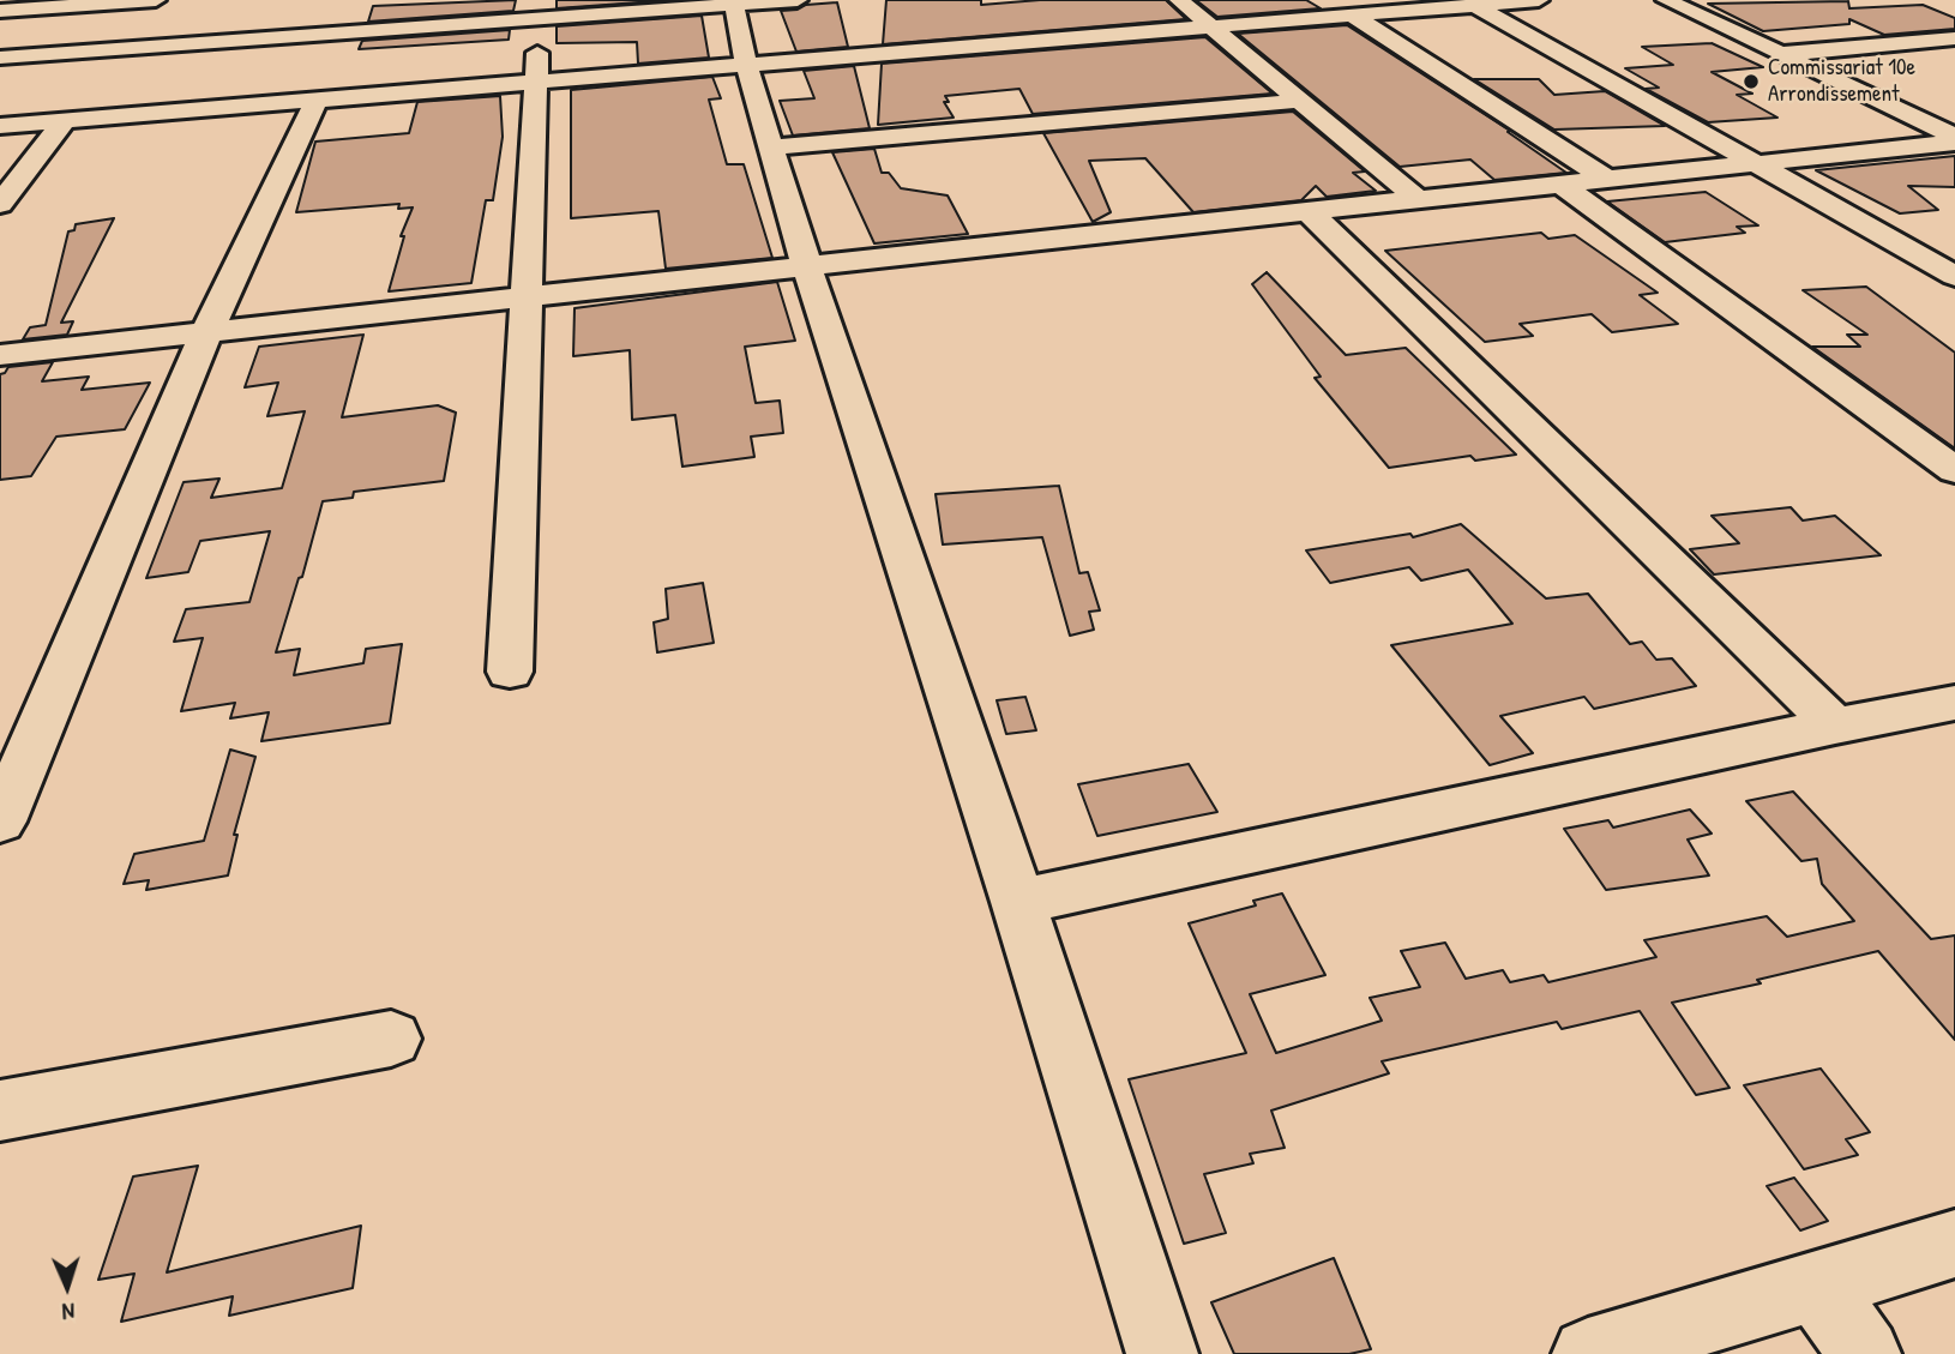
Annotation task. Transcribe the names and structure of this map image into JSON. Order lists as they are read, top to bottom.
{
  "places": ["Commissariat 10e Arrondissement"],
  "north": "bottom"
}
